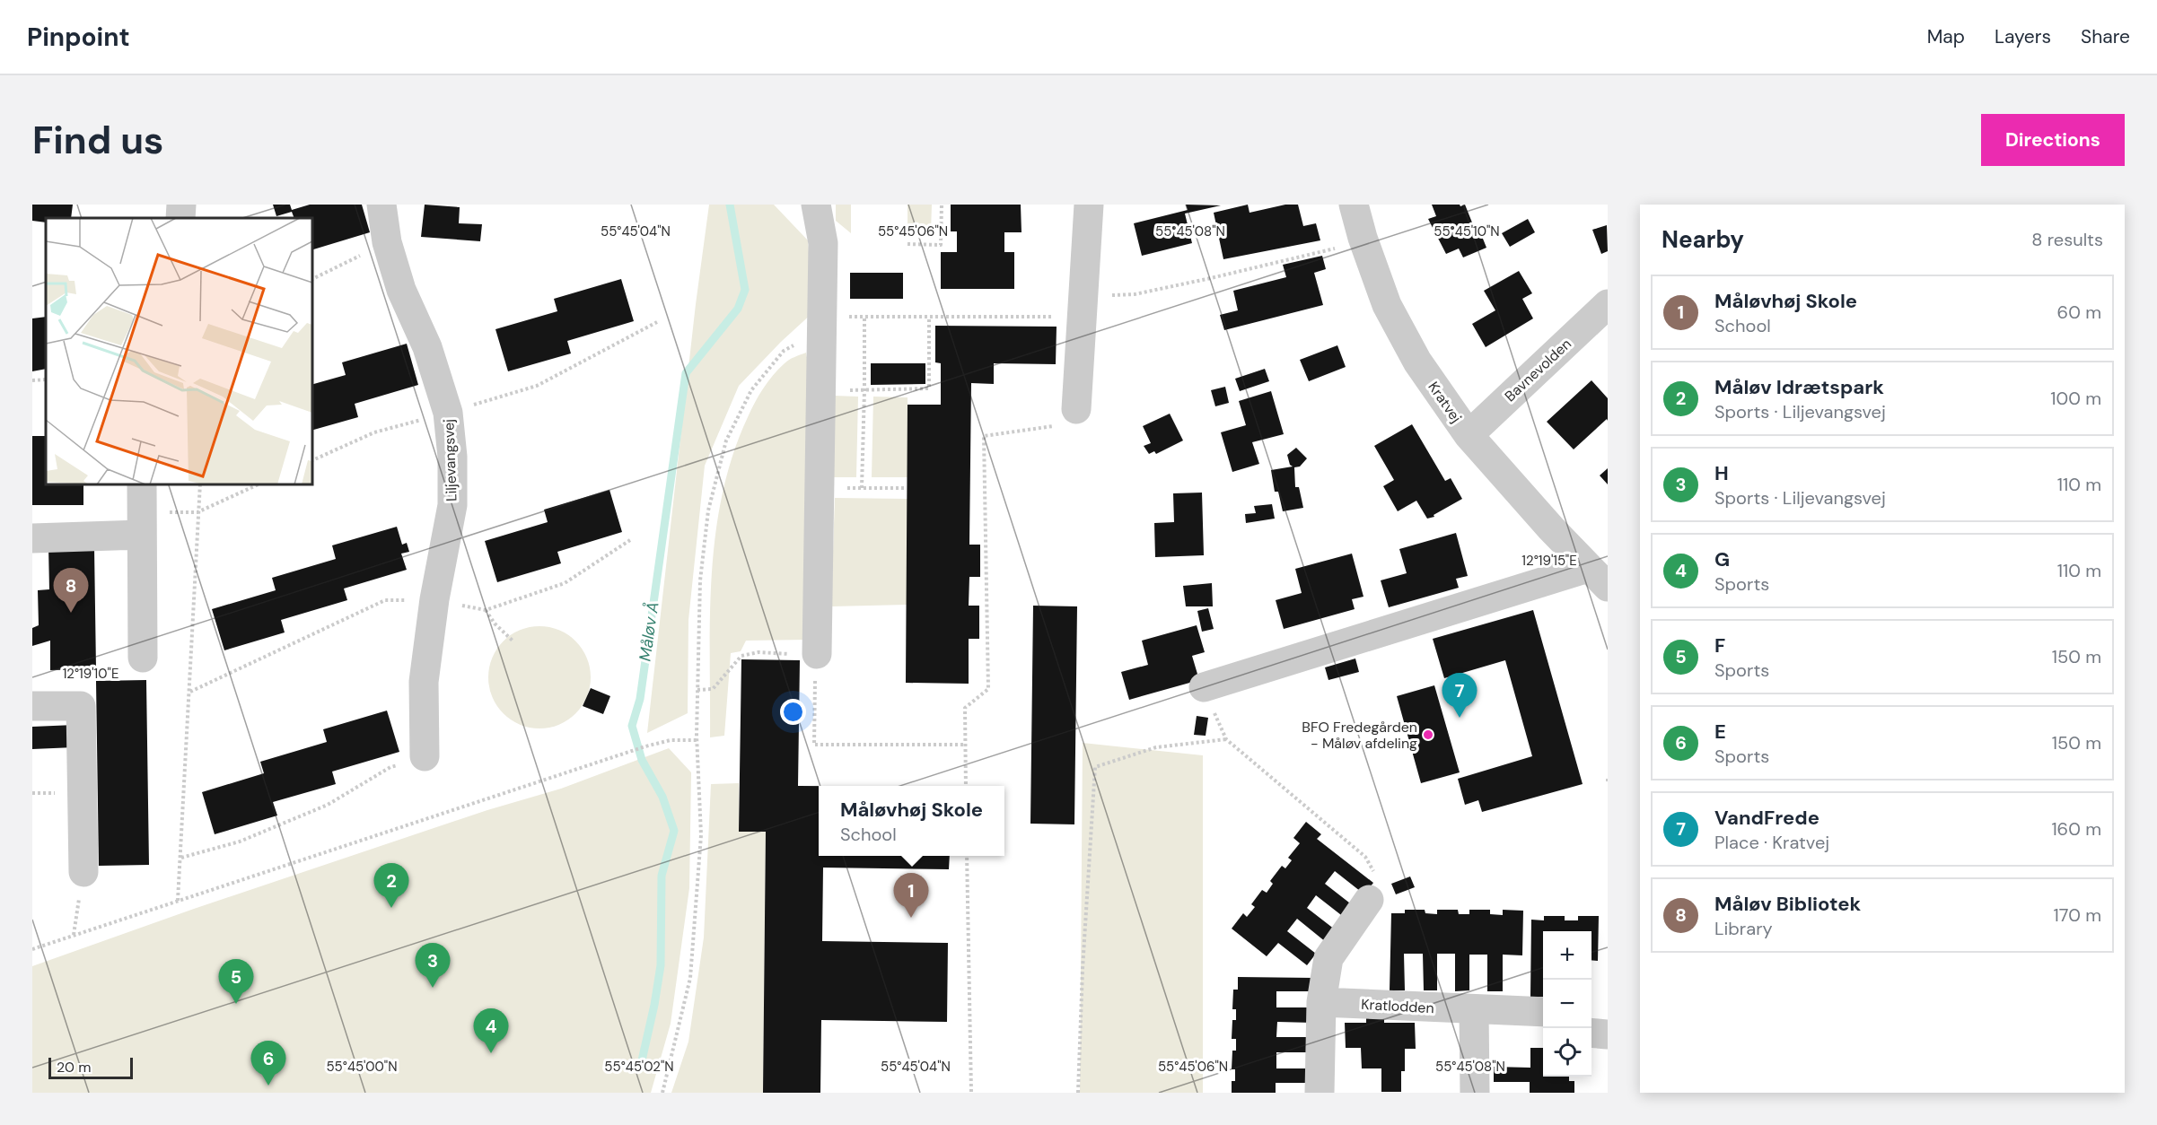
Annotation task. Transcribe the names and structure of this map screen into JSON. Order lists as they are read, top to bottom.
{
  "streets": {
    "street": [
      "Bavnevolden",
      "Kratvej",
      "Liljevangsvej",
      "Kratlodden"
    ]
  },
  "crossings": [
    ["Bavnevolden", "Kratvej"]
  ],
  "water": ["Måløv Å"],
  "places": ["BFO Fredegården - Måløv afdeling"],
  "scale_bar": "20 m",
  "page": {
    "header": "Pinpoint",
    "nav": ["Map", "Layers", "Share"],
    "buttons": "Directions",
    "title": "Find us",
    "heading": ["Nearby", "8 results"],
    "list": [
      {
        "mark": "1",
        "name": "Måløvhøj Skole",
        "note": "School",
        "value": "60 m"
      },
      {
        "mark": "2",
        "name": "Måløv Idrætspark",
        "note": "Sports · Liljevangsvej",
        "value": "100 m"
      },
      {
        "mark": "3",
        "name": "H",
        "note": "Sports · Liljevangsvej",
        "value": "110 m"
      },
      {
        "mark": "4",
        "name": "G",
        "note": "Sports",
        "value": "110 m"
      },
      {
        "mark": "5",
        "name": "F",
        "note": "Sports",
        "value": "150 m"
      },
      {
        "mark": "6",
        "name": "E",
        "note": "Sports",
        "value": "150 m"
      },
      {
        "mark": "7",
        "name": "VandFrede",
        "note": "Place · Kratvej",
        "value": "160 m"
      },
      {
        "mark": "8",
        "name": "Måløv Bibliotek",
        "note": "Library",
        "value": "170 m"
      }
    ],
    "pins": [
      "8",
      "7",
      "2",
      "1",
      "3",
      "5",
      "4",
      "6"
    ],
    "popup": ["Måløvhøj Skole", "School"],
    "map_buttons": ["+", "−"],
    "scale": "20 m"
  },
  "coordinates": [
    "55°45'04\"N",
    "55°45'06\"N",
    "55°45'08\"N",
    "55°45'10\"N",
    "12°19'15\"E",
    "12°19'10\"E",
    "55°45'00\"N",
    "55°45'02\"N"
  ]
}
